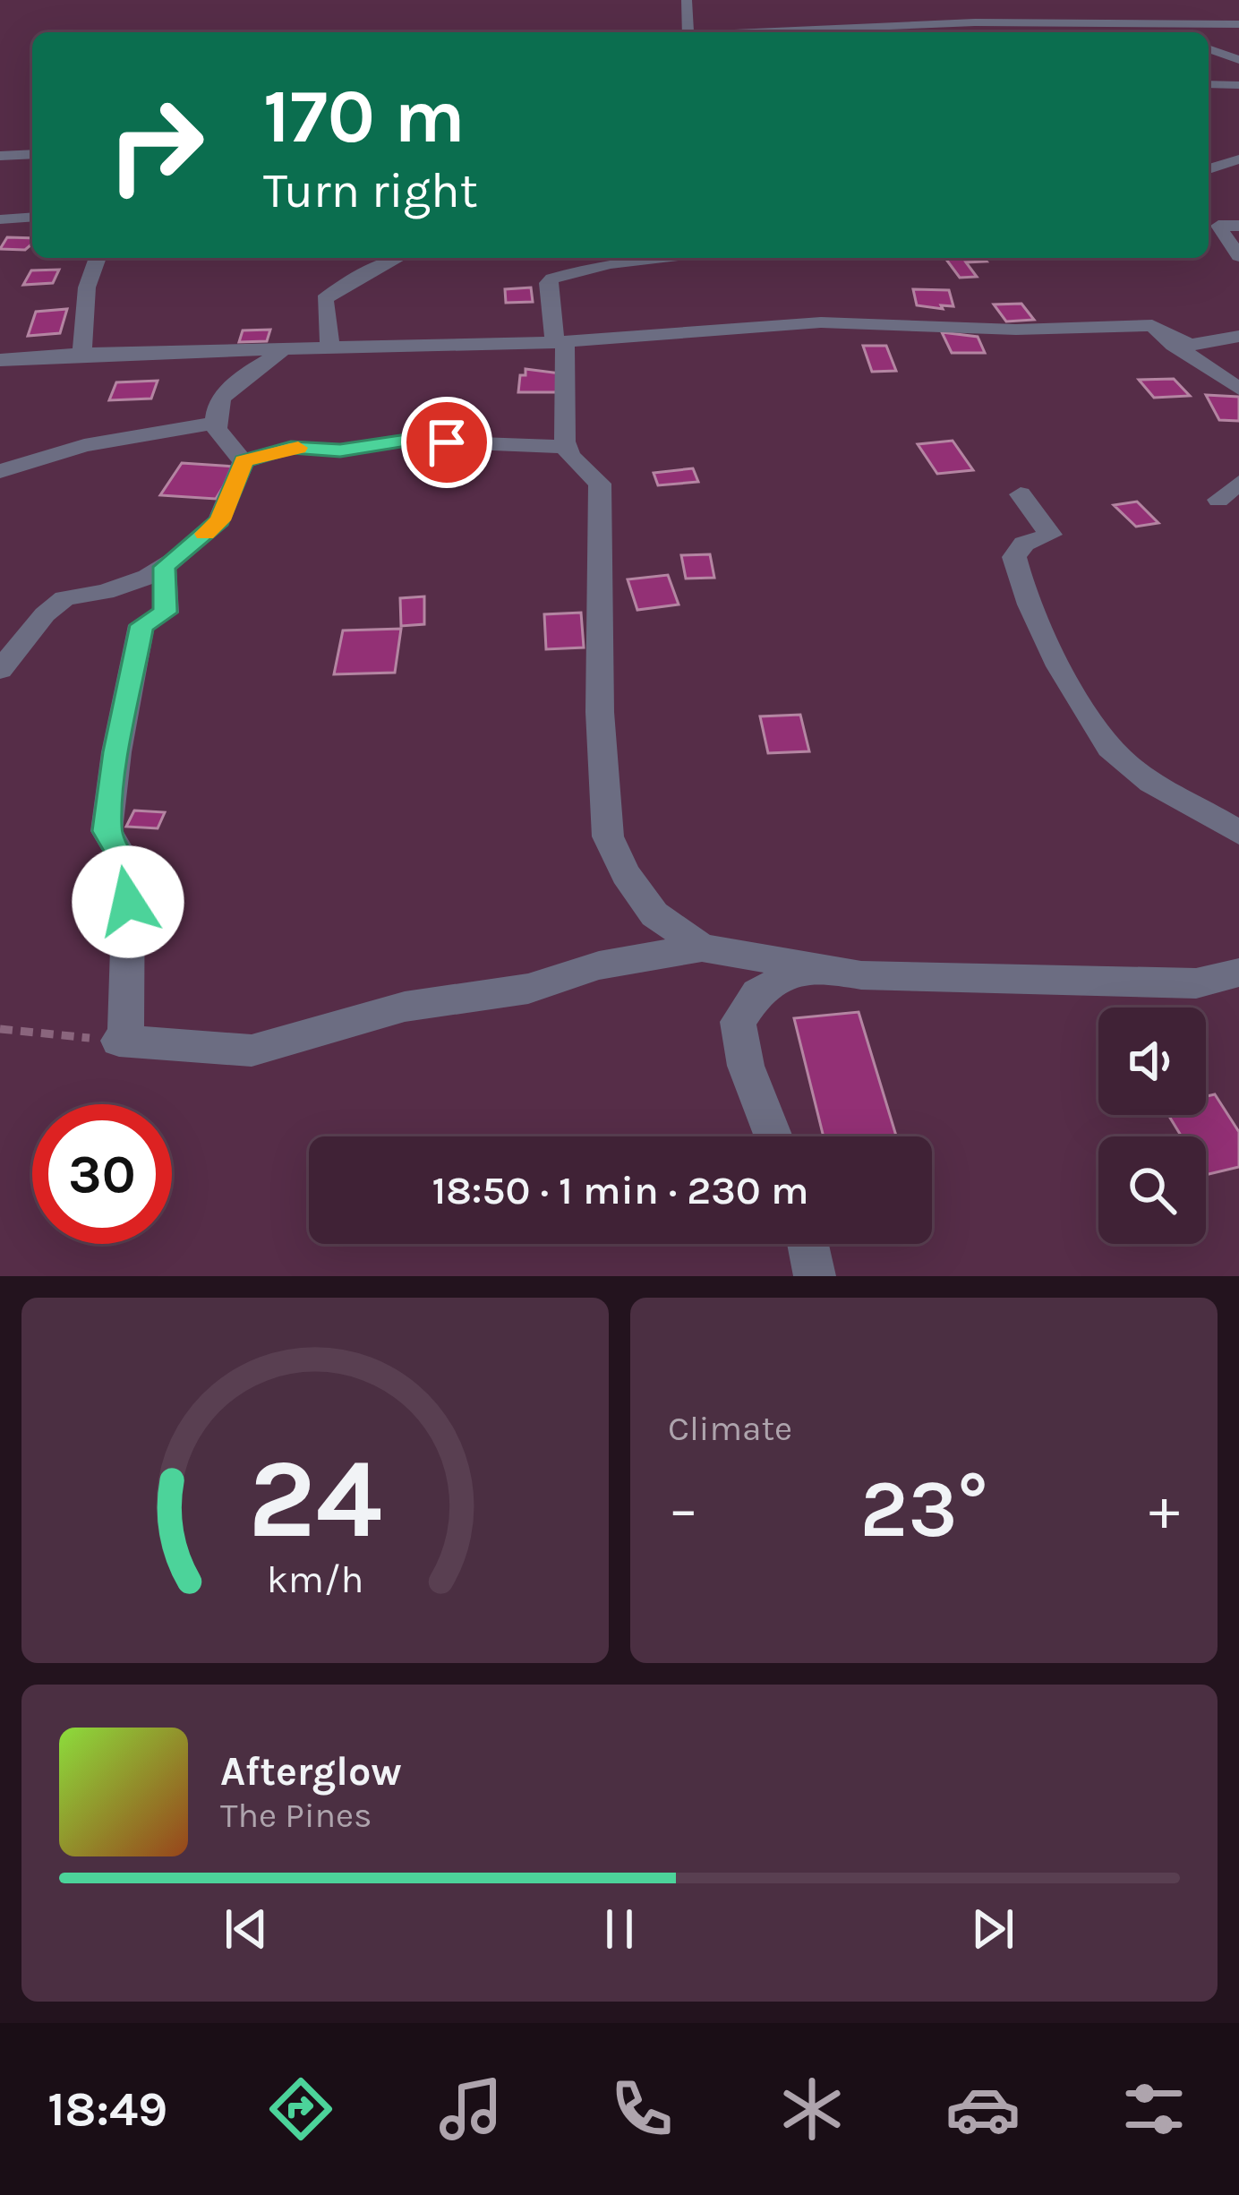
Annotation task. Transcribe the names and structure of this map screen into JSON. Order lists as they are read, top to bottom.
{
  "page": {
    "turn": ["170 m", "Turn right"],
    "limit": "30",
    "trip": "18:50 · 1 min · 230 m",
    "tile": "Climate",
    "heat": ["−", "23°", "+"],
    "song": ["Afterglow", "The Pines"],
    "tabs": "18:49",
    "gauge": ["24", "km/h"]
  }
}
